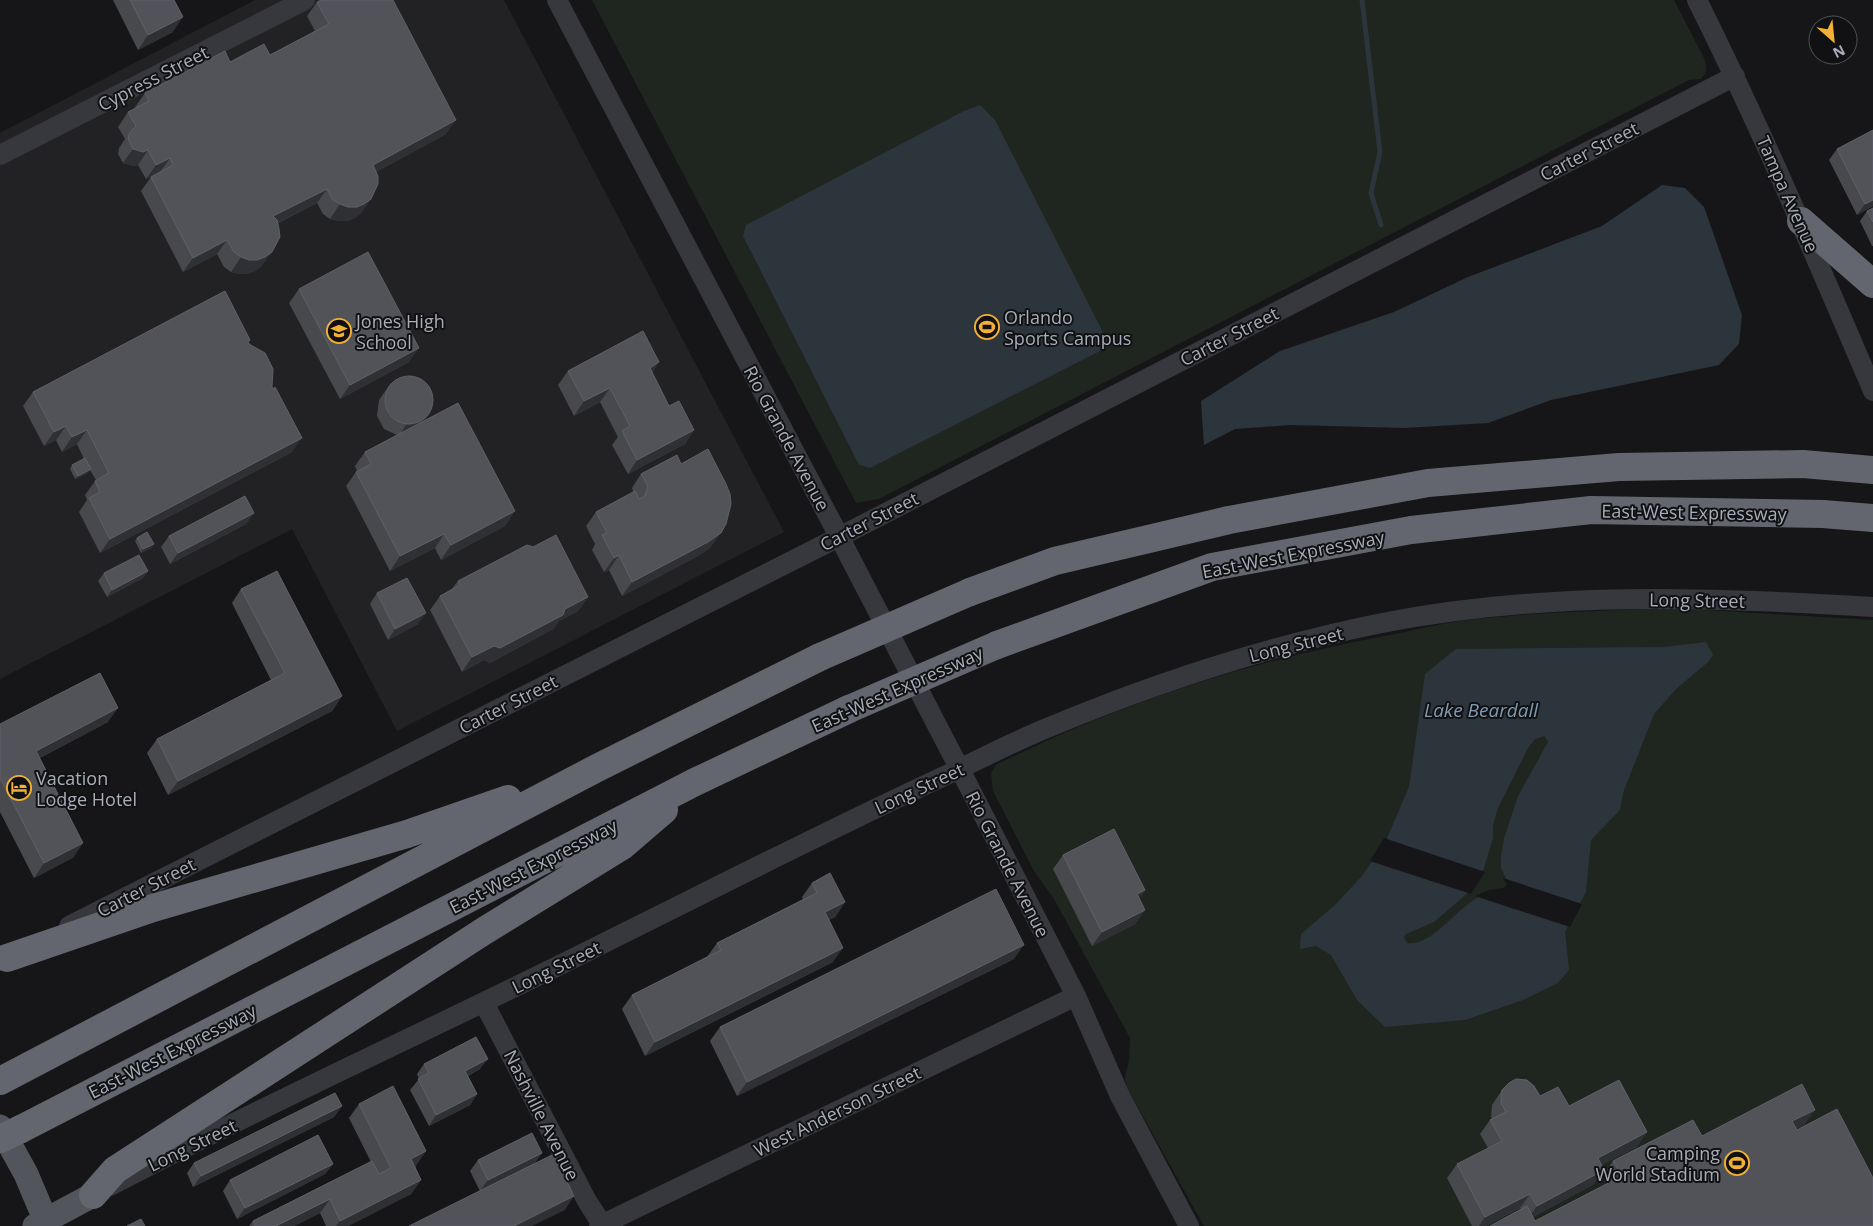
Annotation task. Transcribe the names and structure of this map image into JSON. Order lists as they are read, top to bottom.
{
  "streets": {
    "highway": ["East-West Expressway"],
    "main road": ["Long Street"],
    "street": [
      "Cypress Street",
      "Carter Street",
      "Tampa Avenue",
      "Rio Grande Avenue",
      "West Anderson Street",
      "Nashville Avenue"
    ]
  },
  "crossings": [
    ["Carter Street", "Tampa Avenue"],
    ["Carter Street", "Rio Grande Avenue"],
    ["Rio Grande Avenue", "Long Street"],
    ["Rio Grande Avenue", "West Anderson Street"],
    ["Long Street", "Nashville Avenue"],
    ["West Anderson Street", "Nashville Avenue"]
  ],
  "water": ["Lake Beardall"],
  "places": {
    "sports": ["Orlando Sports Campus", "Camping World Stadium"],
    "school or university": ["Jones High School"],
    "hotel": ["Vacation Lodge Hotel"]
  },
  "north": "bottom right"
}
